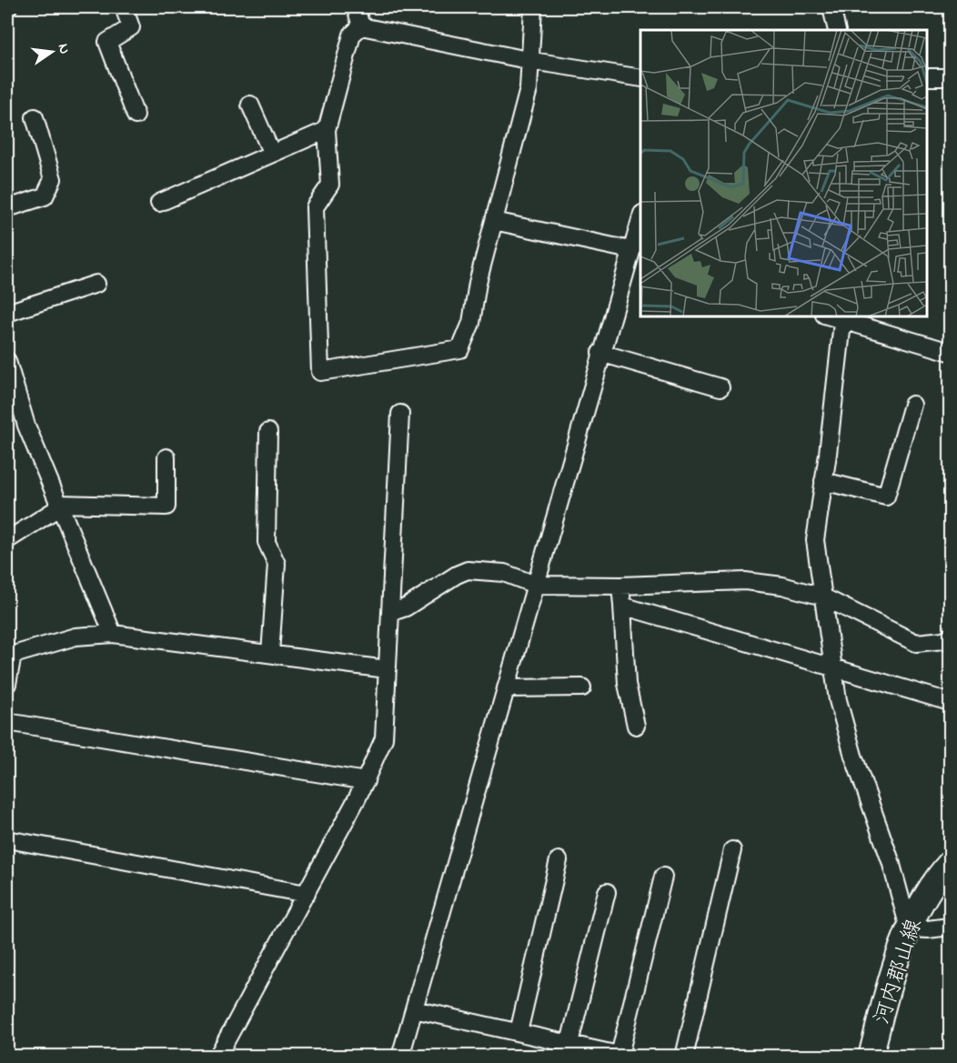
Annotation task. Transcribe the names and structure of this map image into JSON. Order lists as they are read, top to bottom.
{
  "streets": {
    "main road": ["河内郡山線"]
  },
  "north": "right"
}
